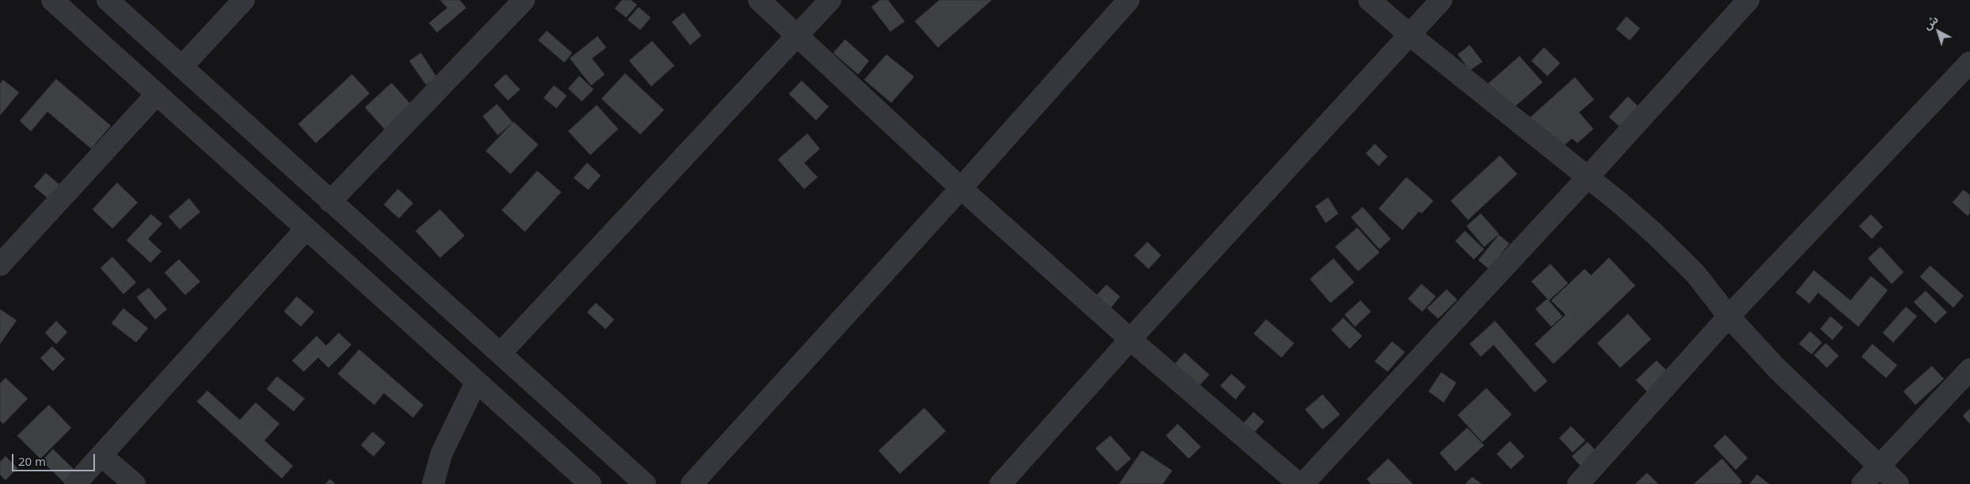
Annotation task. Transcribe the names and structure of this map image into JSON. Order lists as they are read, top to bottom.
{
  "scale_bar": "20 m",
  "north": "top left"
}
